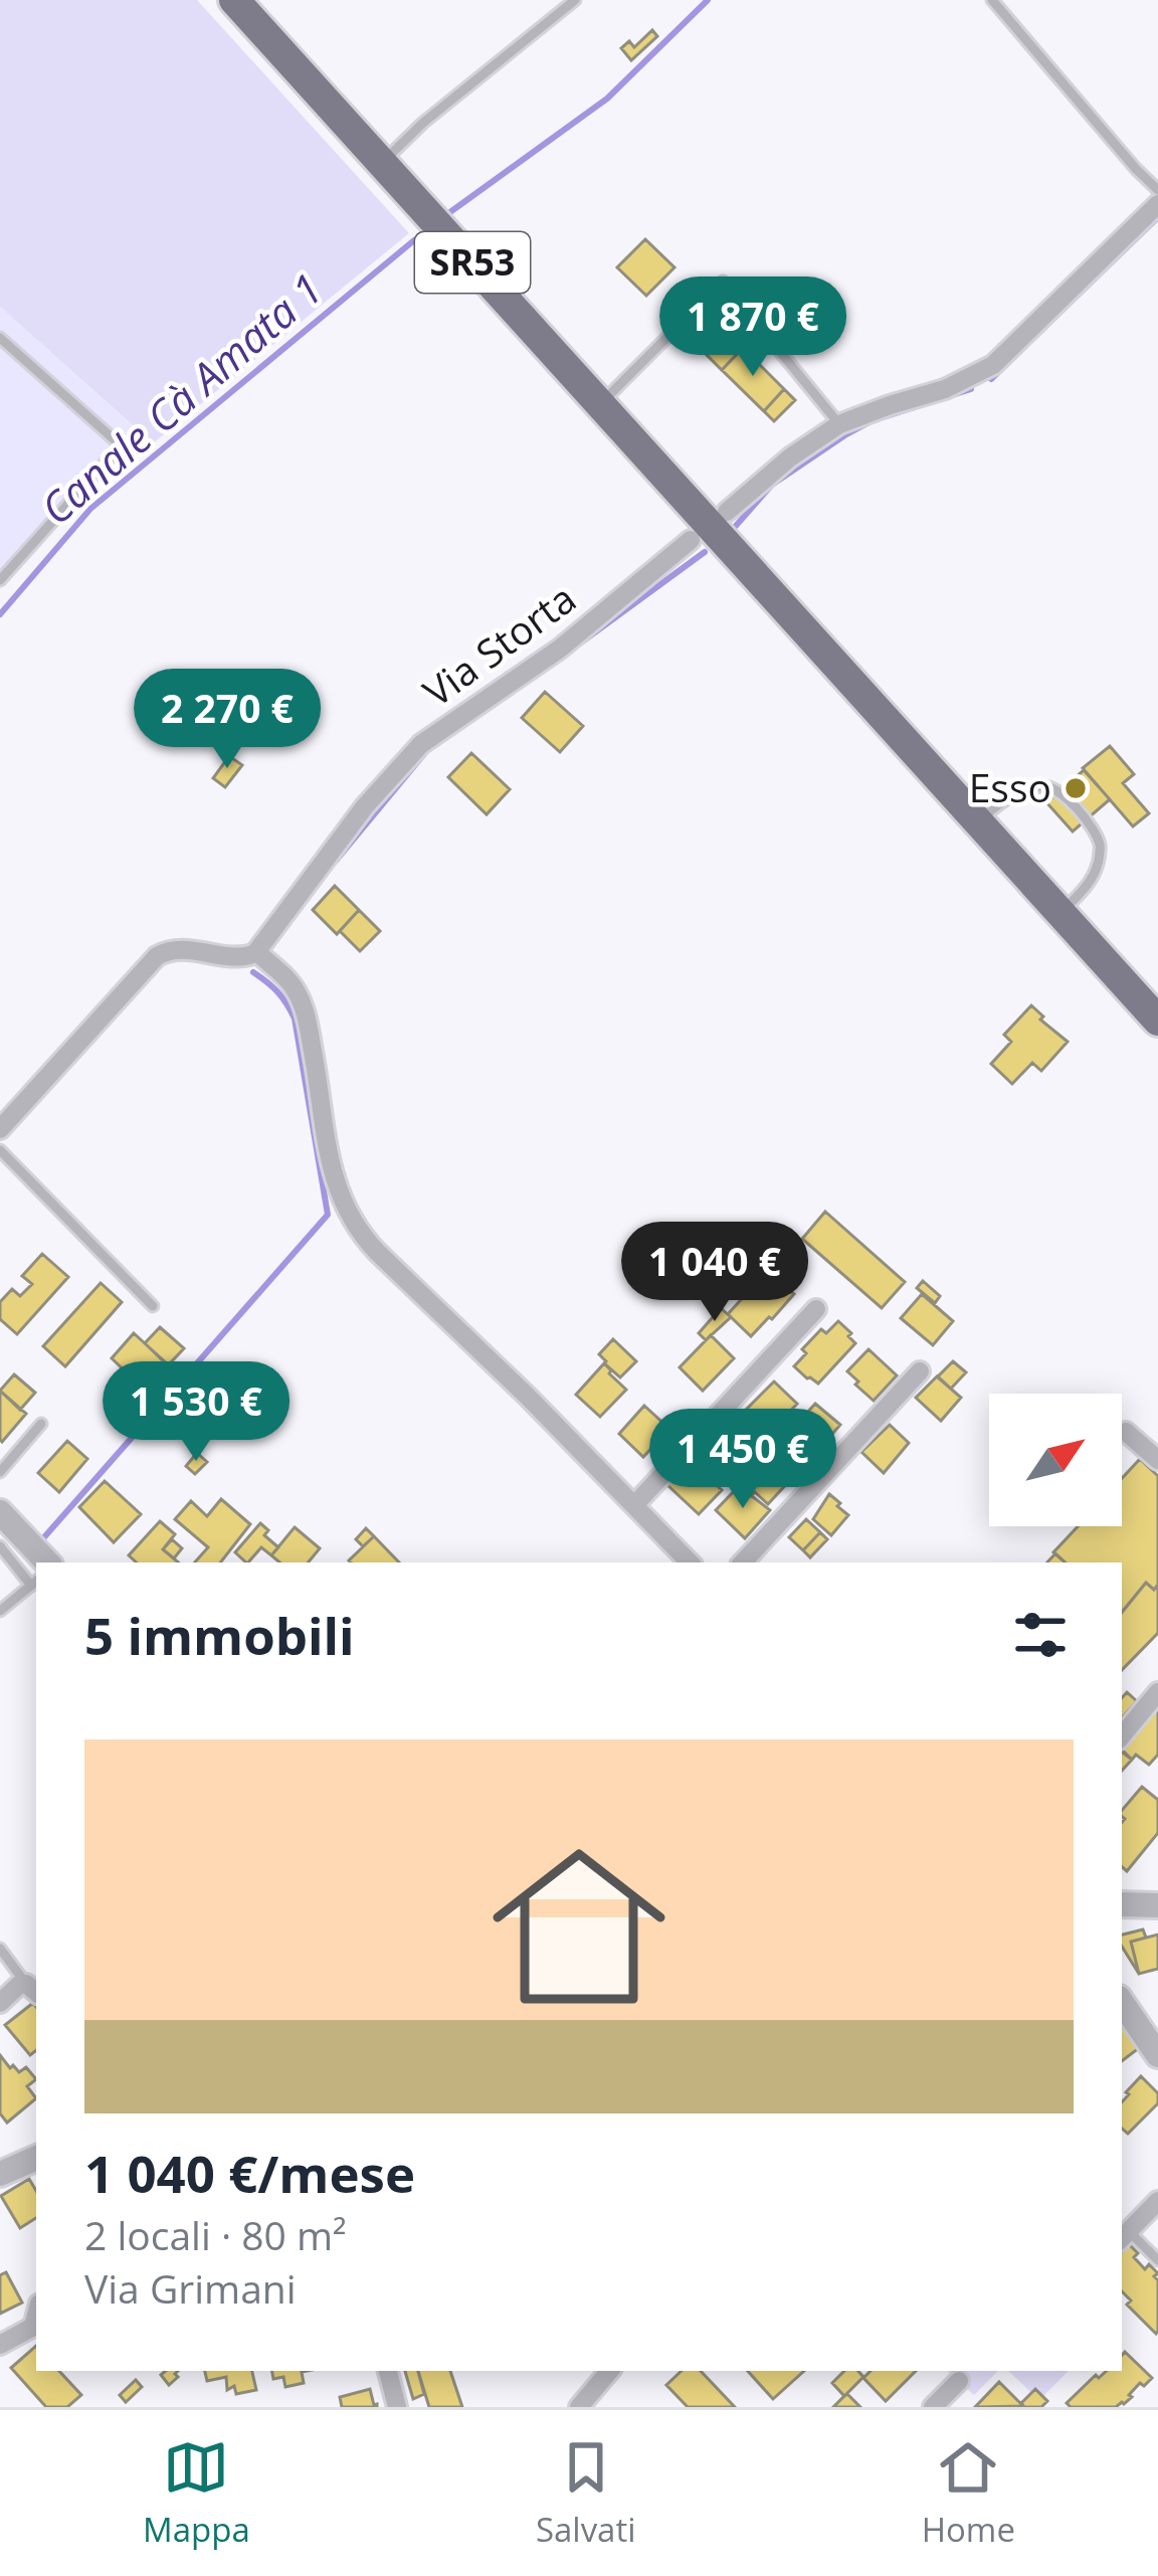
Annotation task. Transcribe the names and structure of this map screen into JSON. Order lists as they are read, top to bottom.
{
  "streets": {
    "main road": ["SR53"],
    "street": ["Via Storta"]
  },
  "water": ["Canale Cà Amata 1"],
  "places": ["Esso"],
  "north": "top right",
  "page": {
    "price": [
      "1 870 €",
      "2 270 €",
      "1 040 €",
      "1 530 €",
      "1 450 €"
    ],
    "heading": "5 immobili",
    "list": [
      {
        "name": "1 040 €/mese",
        "note": "2 locali · 80 m² · Via Grimani"
      }
    ],
    "tabs": ["Mappa", "Salvati", "Home"]
  }
}
